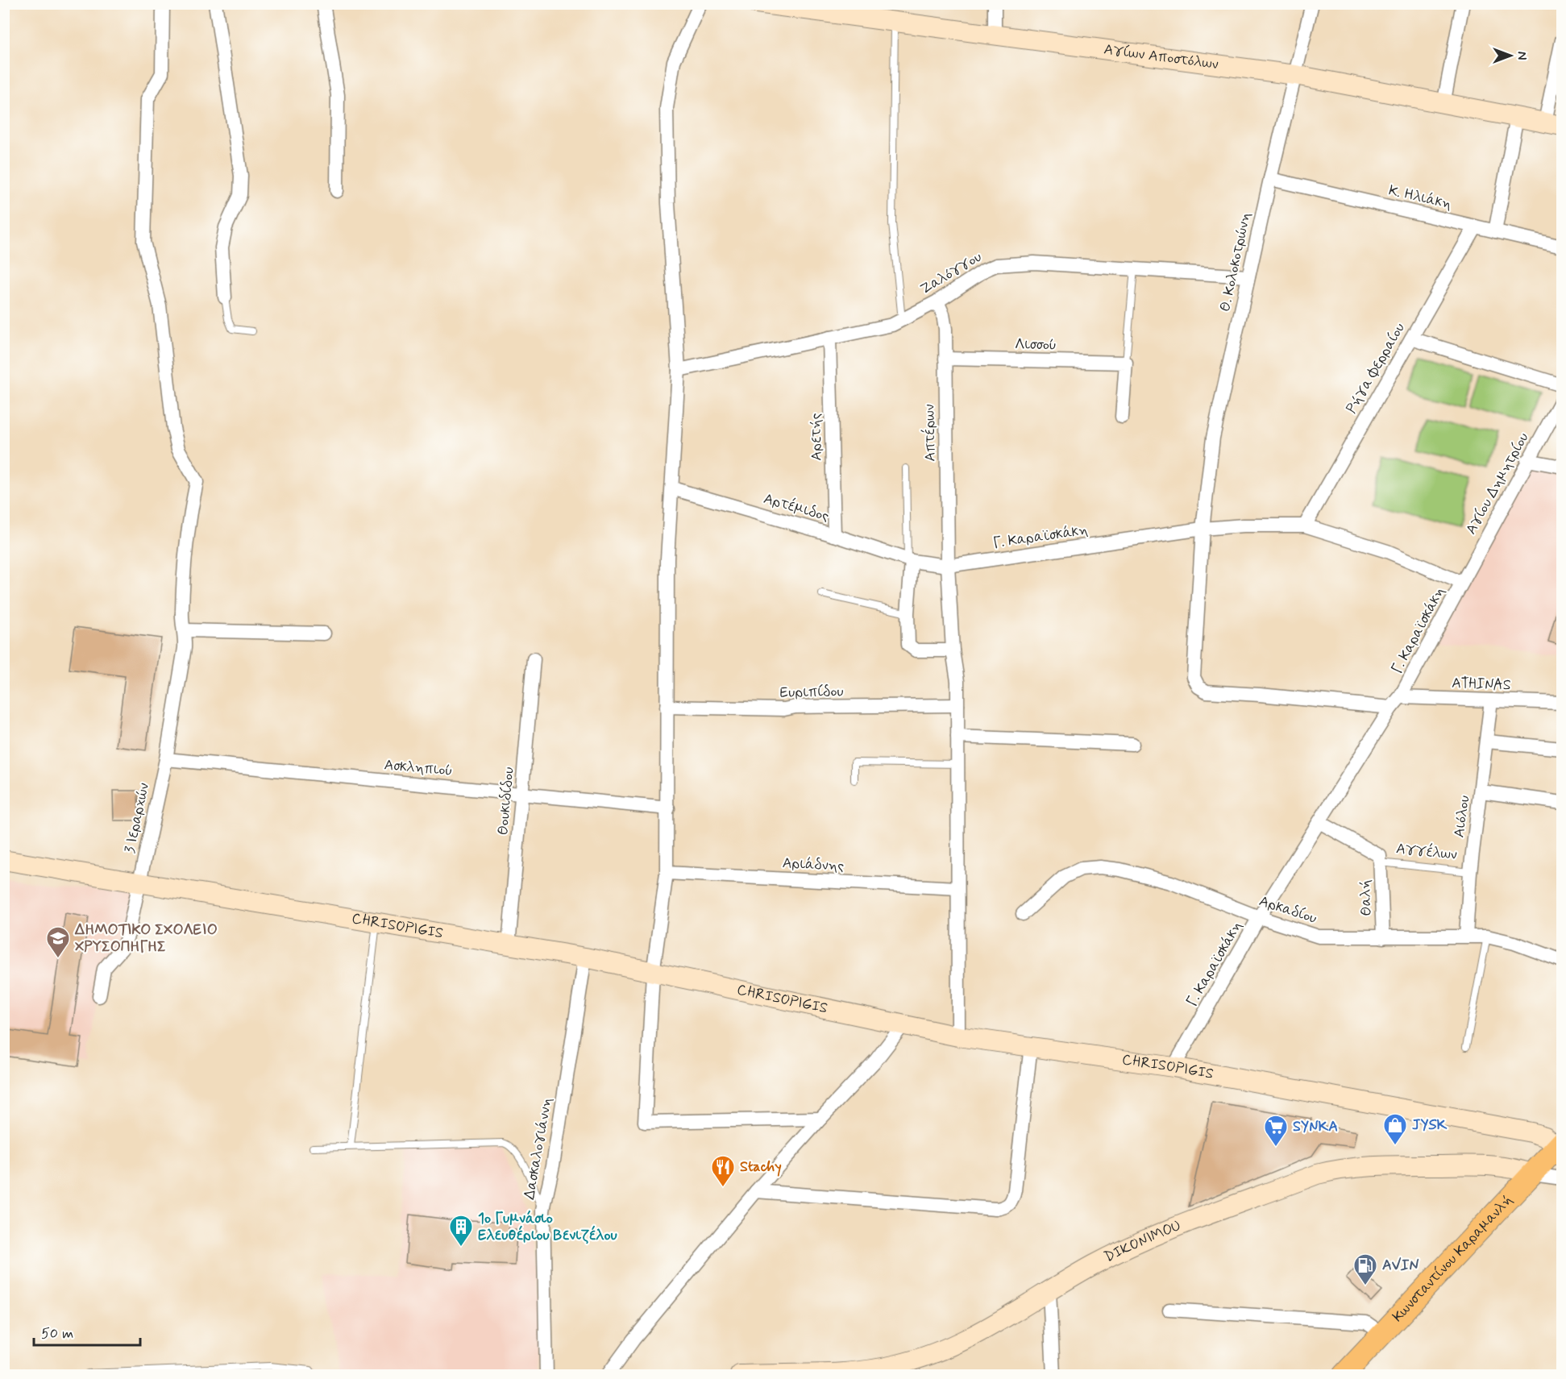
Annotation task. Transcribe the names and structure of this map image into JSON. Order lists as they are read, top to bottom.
{
  "streets": {
    "main road": ["Κωνσταντίνου Καραμανλή"],
    "street": [
      "Αγίων Αποστόλων",
      "Κ. Ηλιάκη",
      "Θ. Κολοκοτρώνη",
      "Ζαλόγγου",
      "Λισσού",
      "Ρήγα Φερραίου",
      "Απτέρων",
      "Αρετής",
      "Αγίου Δημητρίου",
      "Αρτέμιδος",
      "Γ. Καραϊσκάκη",
      "ATHINAS",
      "Ευριπίδου",
      "Ασκληπιού",
      "Θουκιδίδου",
      "Αιόλου",
      "3 Ιεραρχών",
      "Αγγέλων",
      "Αριάδνης",
      "Θαλή",
      "Αρκαδίου",
      "CHRISOPIGIS",
      "Δασκαλογιάννη",
      "DIKONIMOU"
    ]
  },
  "crossings": [
    ["Αγίων Αποστόλων", "Θ. Κολοκοτρώνη"],
    ["Κ. Ηλιάκη", "Θ. Κολοκοτρώνη"],
    ["Κ. Ηλιάκη", "Ρήγα Φερραίου"],
    ["Θ. Κολοκοτρώνη", "Ζαλόγγου"],
    ["Θ. Κολοκοτρώνη", "Γ. Καραϊσκάκη"],
    ["Θ. Κολοκοτρώνη", "ATHINAS"],
    ["Ζαλόγγου", "Απτέρων"],
    ["Ζαλόγγου", "Αρετής"],
    ["Λισσού", "Απτέρων"],
    ["Ρήγα Φερραίου", "Γ. Καραϊσκάκη"],
    ["Απτέρων", "Γ. Καραϊσκάκη"],
    ["Αρετής", "Αρτέμιδος"],
    ["Αγίου Δημητρίου", "Γ. Καραϊσκάκη"],
    ["Αρτέμιδος", "Γ. Καραϊσκάκη"],
    ["Γ. Καραϊσκάκη", "ATHINAS"],
    ["Γ. Καραϊσκάκη", "Αγγέλων"],
    ["Γ. Καραϊσκάκη", "Αρκαδίου"],
    ["Γ. Καραϊσκάκη", "CHRISOPIGIS"],
    ["ATHINAS", "Αιόλου"],
    ["Ασκληπιού", "Θουκιδίδου"],
    ["Ασκληπιού", "3 Ιεραρχών"],
    ["Θουκιδίδου", "CHRISOPIGIS"],
    ["Αιόλου", "Αγγέλων"],
    ["Αιόλου", "Αρκαδίου"],
    ["3 Ιεραρχών", "CHRISOPIGIS"],
    ["Αγγέλων", "Θαλή"],
    ["Θαλή", "Αρκαδίου"],
    ["CHRISOPIGIS", "Δασκαλογιάννη"],
    ["CHRISOPIGIS", "Κωνσταντίνου Καραμανλή"],
    ["DIKONIMOU", "Κωνσταντίνου Καραμανλή"]
  ],
  "places": {
    "school or university": ["ΔΗΜΟΤΙΚΟ ΣΧΟΛΕΙΟ ΧΡΥΣΟΠΗΓΗΣ"],
    "shop": ["JYSK"],
    "supermarket": ["SYNKA"],
    "restaurant": ["Stachy"],
    "building": ["1ο Γυμνάσιο Ελευθέριου Βενιζέλου"],
    "fuel station": ["AVIN"]
  },
  "scale_bar": "50 m",
  "north": "right"
}
